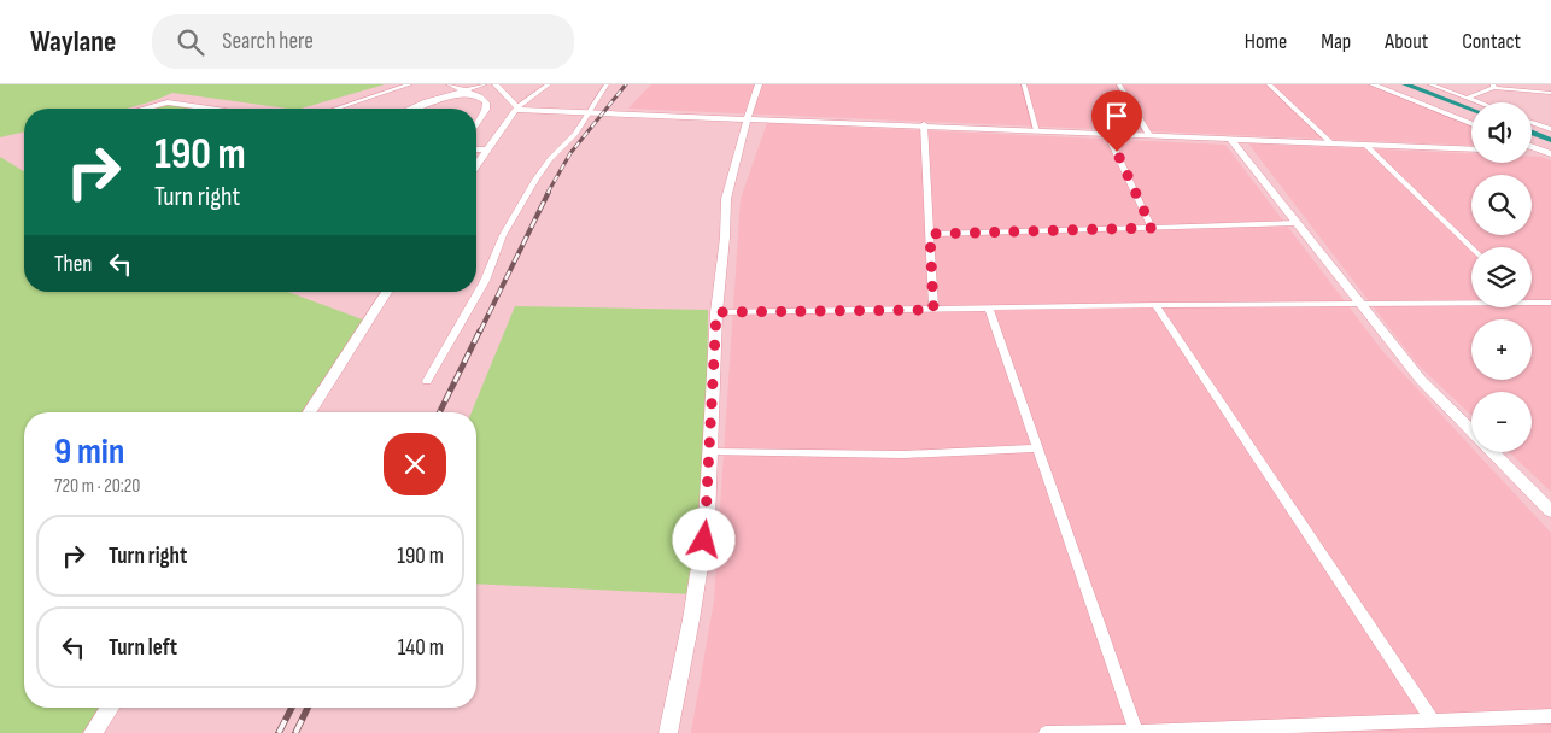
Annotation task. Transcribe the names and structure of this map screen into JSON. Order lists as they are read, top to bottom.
{
  "page": {
    "header": "Waylane",
    "search": "Search here",
    "nav": [
      "Home",
      "Map",
      "About",
      "Contact"
    ],
    "map_buttons": ["+", "−"],
    "turn": ["190 m", "Turn right"],
    "then": "Then",
    "heading": ["9 min", "720 m · 20:20"],
    "list": [
      {
        "name": "Turn right",
        "value": "190 m"
      },
      {
        "name": "Turn left",
        "value": "140 m"
      }
    ]
  }
}
